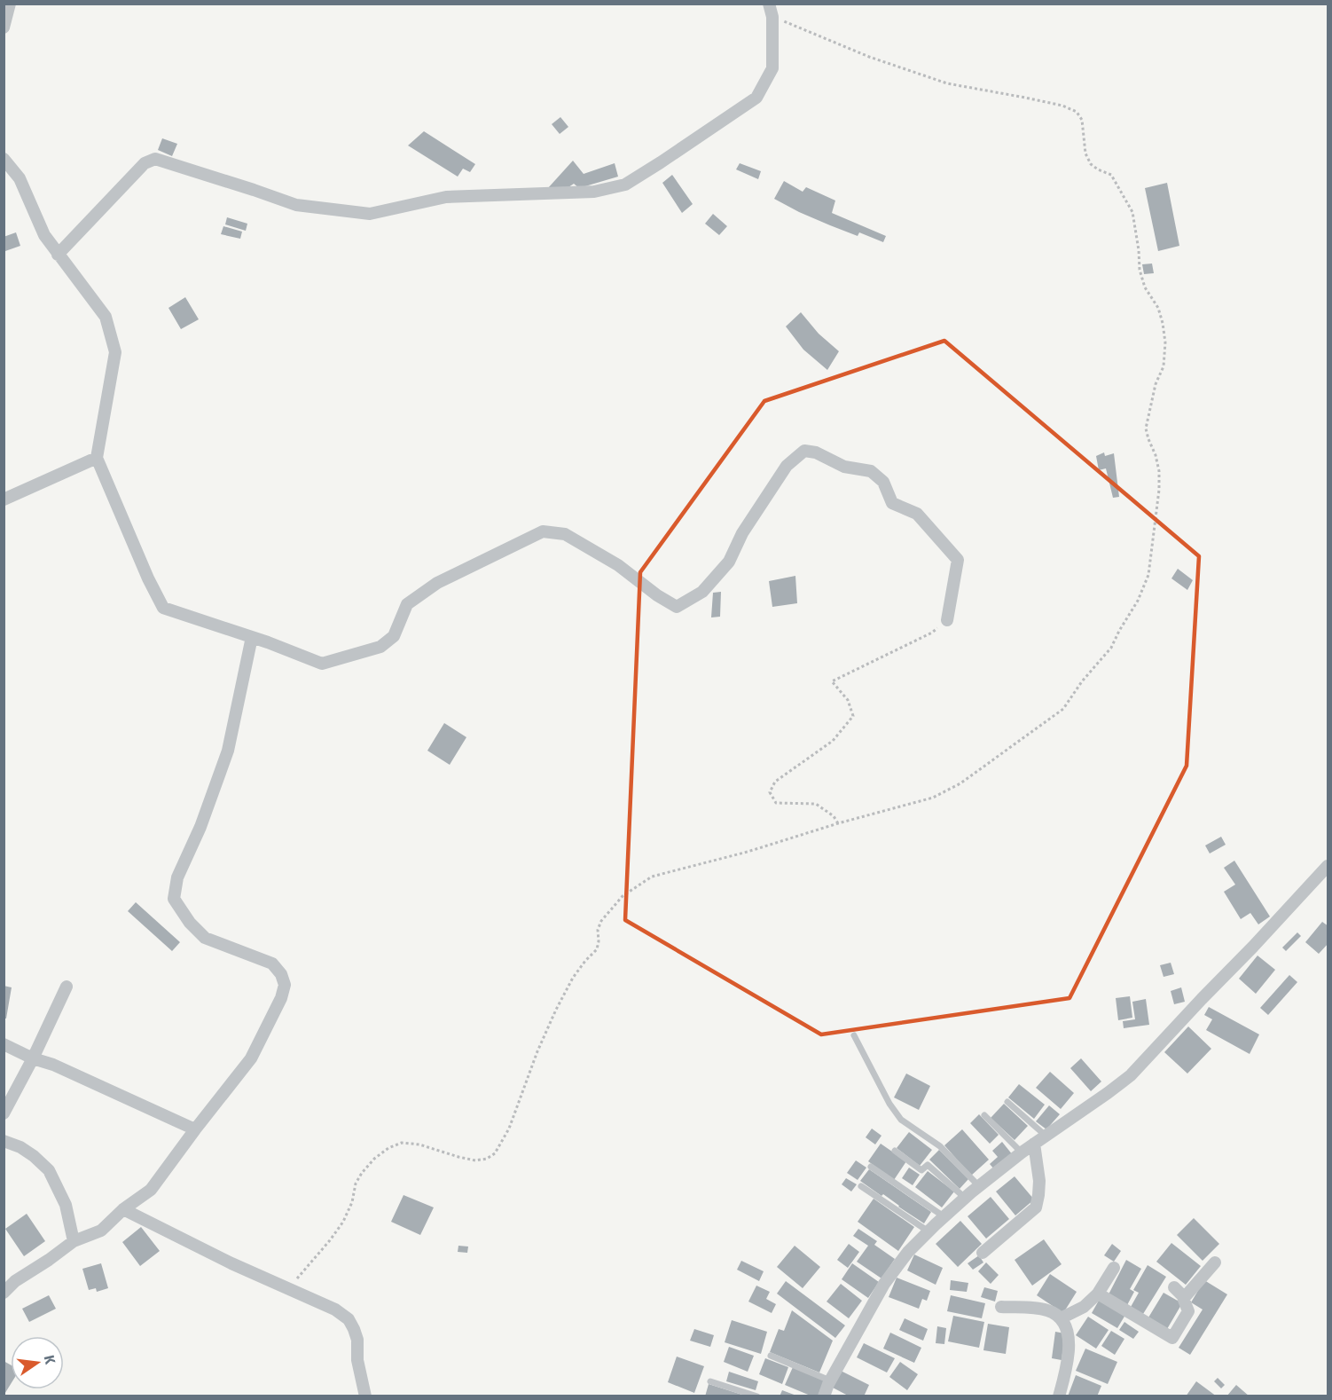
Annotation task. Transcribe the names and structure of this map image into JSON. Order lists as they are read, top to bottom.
{
  "north": "right"
}
